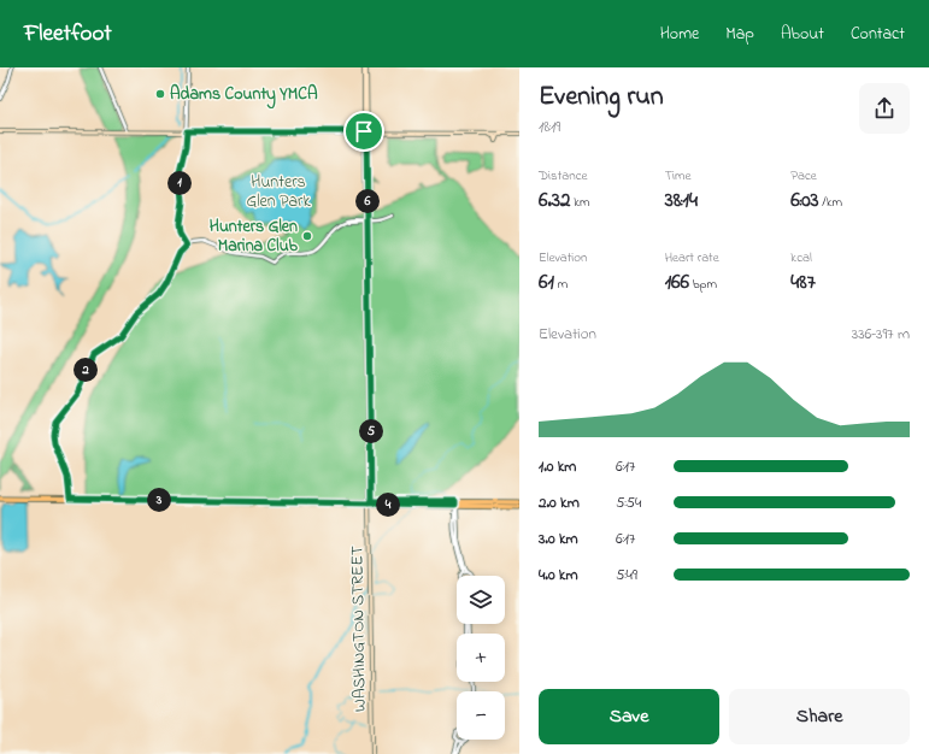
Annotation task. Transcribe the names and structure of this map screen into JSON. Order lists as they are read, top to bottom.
{
  "streets": {
    "main road": ["WASHINGTON STREET"]
  },
  "parks": ["Hunters Glen Park"],
  "places": ["Adams County YMCA", "Hunters Glen Marina Club"],
  "page": {
    "header": "Fleetfoot",
    "nav": [
      "Home",
      "Map",
      "About",
      "Contact"
    ],
    "heading": ["Evening run", "18:19"],
    "stats": [
      ["Distance", "6.32 km"],
      ["Time", "38:14"],
      ["Pace", "6:03 /km"],
      ["Elevation", "61 m"],
      ["Heart rate", "166 bpm"],
      ["kcal", "487"]
    ],
    "pins": [
      "1",
      "6",
      "2",
      "5",
      "3",
      "4"
    ],
    "chart": ["Elevation", "336–397 m"],
    "list": [
      {
        "name": "1.0 km",
        "note": "6:17"
      },
      {
        "name": "2.0 km",
        "note": "5:54"
      },
      {
        "name": "3.0 km",
        "note": "6:17"
      },
      {
        "name": "4.0 km",
        "note": "5:49"
      }
    ],
    "map_buttons": ["+", "−"],
    "buttons": ["Save", "Share"]
  }
}
